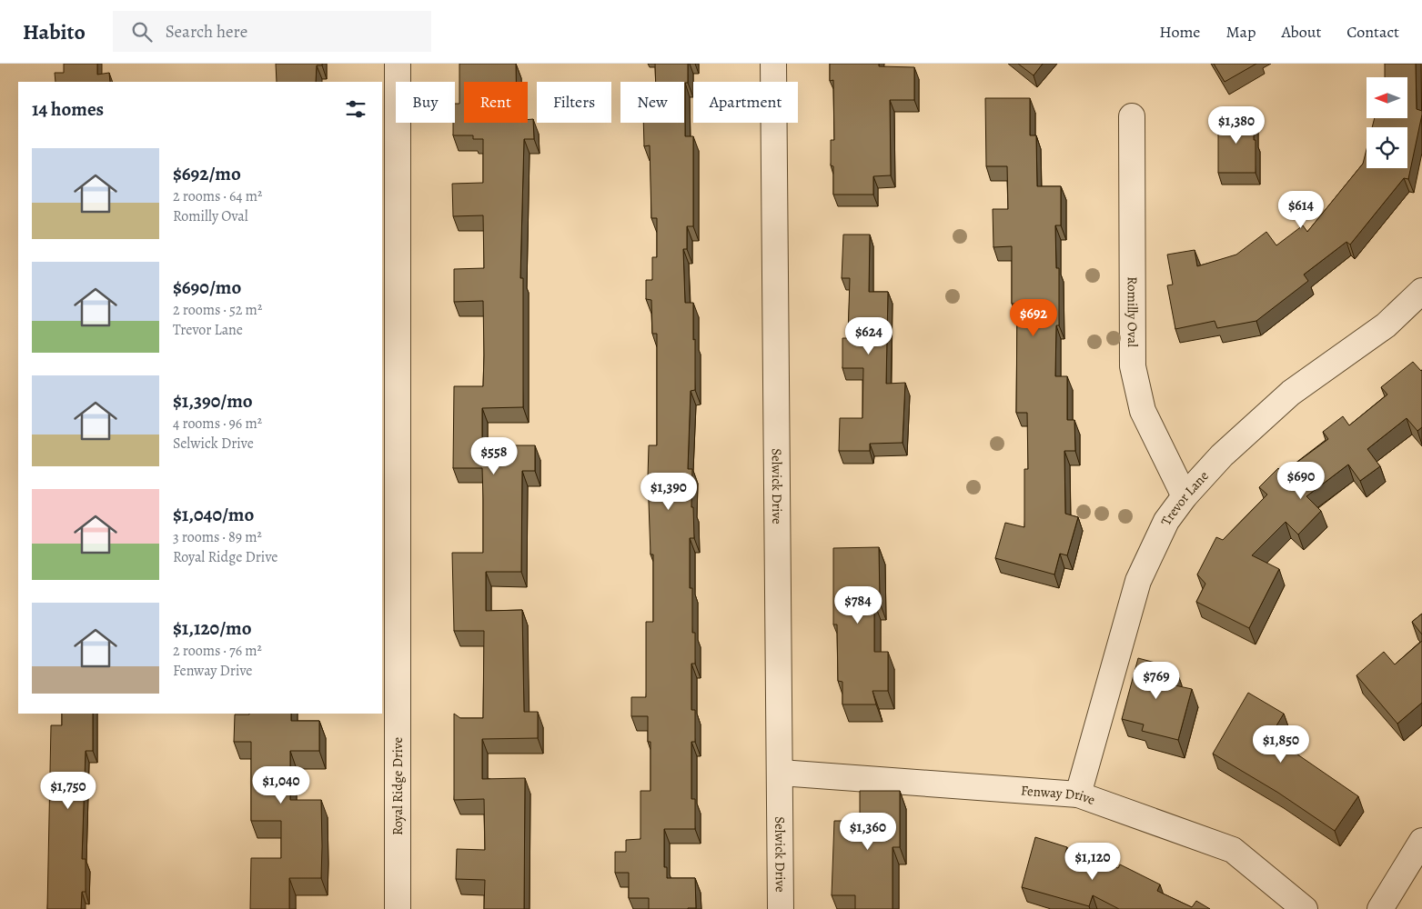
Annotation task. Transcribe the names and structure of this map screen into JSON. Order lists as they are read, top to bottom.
{
  "streets": {
    "street": [
      "Romilly Oval",
      "Selwick Drive",
      "Trevor Lane",
      "Royal Ridge Drive",
      "Fenway Drive"
    ]
  },
  "crossings": [
    ["Romilly Oval", "Trevor Lane"],
    ["Selwick Drive", "Fenway Drive"],
    ["Trevor Lane", "Fenway Drive"]
  ],
  "north": "left",
  "page": {
    "header": "Habito",
    "search": "Search here",
    "nav": [
      "Home",
      "Map",
      "About",
      "Contact"
    ],
    "chip": [
      "Buy",
      "Rent",
      "Filters",
      "New",
      "Apartment"
    ],
    "heading": "14 homes",
    "price": [
      "$1,380",
      "$614",
      "$692",
      "$624",
      "$558",
      "$690",
      "$1,390",
      "$784",
      "$769",
      "$1,850",
      "$1,040",
      "$1,750",
      "$1,360",
      "$1,120"
    ],
    "list": [
      {
        "name": "$692/mo",
        "note": "2 rooms · 64 m² · Romilly Oval"
      },
      {
        "name": "$690/mo",
        "note": "2 rooms · 52 m² · Trevor Lane"
      },
      {
        "name": "$1,390/mo",
        "note": "4 rooms · 96 m² · Selwick Drive"
      },
      {
        "name": "$1,040/mo",
        "note": "3 rooms · 89 m² · Royal Ridge Drive"
      },
      {
        "name": "$1,120/mo",
        "note": "2 rooms · 76 m² · Fenway Drive"
      }
    ]
  }
}
